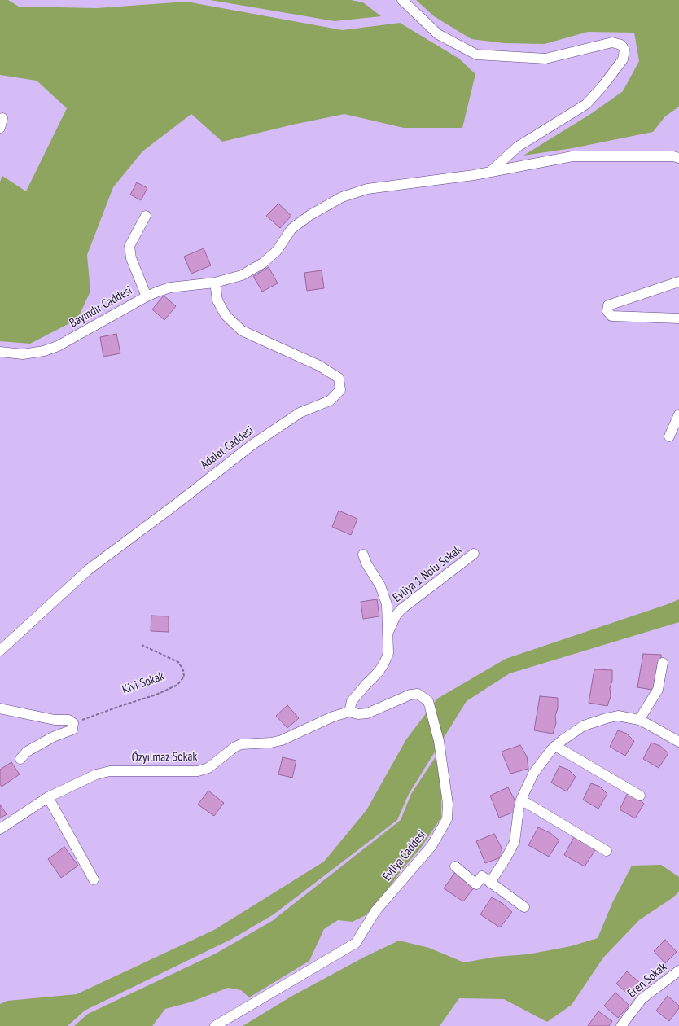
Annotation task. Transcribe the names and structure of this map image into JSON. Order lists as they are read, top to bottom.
{
  "streets": {
    "street": [
      "Bayındır Caddesi",
      "Adalet Caddesi",
      "Evliya 1 Nolu Sokak",
      "Özyılmaz Sokak",
      "Evliya Caddesi",
      "Eren Sokak"
    ],
    "path": ["Kivi Sokak"]
  },
  "crossings": [
    ["Bayındır Caddesi", "Adalet Caddesi"],
    ["Özyılmaz Sokak", "Evliya Caddesi"]
  ]
}
